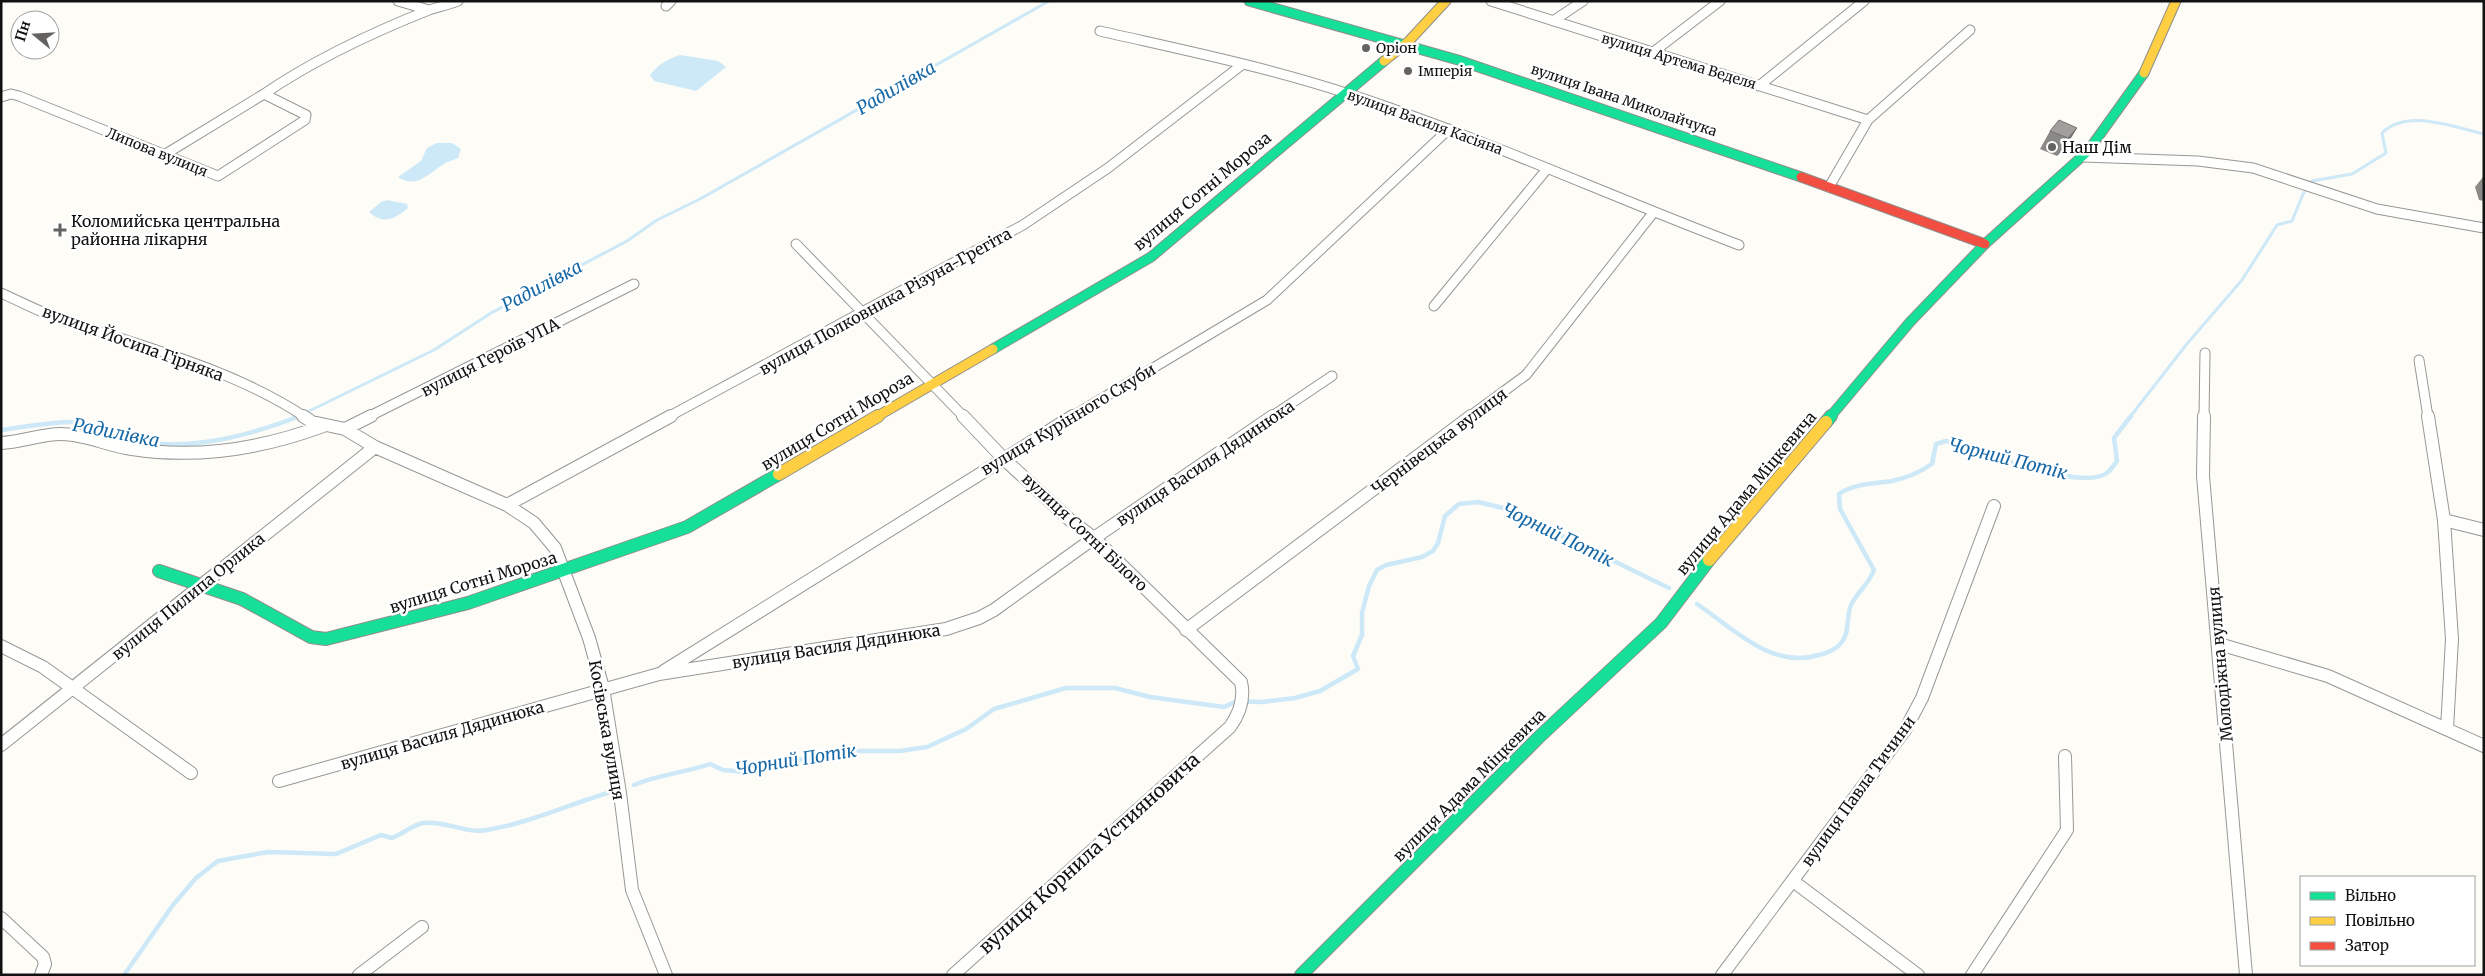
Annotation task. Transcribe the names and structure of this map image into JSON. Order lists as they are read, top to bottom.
{
  "streets": {
    "street": [
      "вулиця Артема Веделя",
      "вулиця Івана Миколайчука",
      "вулиця Василя Касіяна",
      "Липова вулиця",
      "вулиця Сотні Мороза",
      "вулиця Полковника Різуна-Грегіта",
      "вулиця Йосипа Гірняка",
      "вулиця Героїв УПА",
      "вулиця Курінного Скуби",
      "Чернівецька вулиця",
      "вулиця Василя Дядинюка",
      "вулиця Адама Міцкевича",
      "вулиця Сотні Білого",
      "вулиця Пилипа Орлика",
      "Молодіжна вулиця",
      "Косівська вулиця",
      "вулиця Павла Тичини",
      "вулиця Корнила Устияновича"
    ]
  },
  "crossings": [
    ["вулиця Івана Миколайчука", "вулиця Сотні Мороза"],
    ["вулиця Івана Миколайчука", "вулиця Адама Міцкевича"],
    ["вулиця Василя Касіяна", "вулиця Сотні Мороза"],
    ["вулиця Василя Касіяна", "вулиця Полковника Різуна-Грегіта"],
    ["вулиця Василя Касіяна", "вулиця Курінного Скуби"],
    ["вулиця Василя Касіяна", "Чернівецька вулиця"],
    ["вулиця Сотні Мороза", "вулиця Сотні Білого"],
    ["вулиця Сотні Мороза", "вулиця Пилипа Орлика"],
    ["вулиця Сотні Мороза", "Косівська вулиця"],
    ["вулиця Полковника Різуна-Грегіта", "вулиця Сотні Білого"],
    ["вулиця Полковника Різуна-Грегіта", "Косівська вулиця"],
    ["вулиця Йосипа Гірняка", "вулиця Героїв УПА"],
    ["вулиця Йосипа Гірняка", "Косівська вулиця"],
    ["вулиця Героїв УПА", "Косівська вулиця"],
    ["вулиця Курінного Скуби", "вулиця Василя Дядинюка"],
    ["вулиця Курінного Скуби", "вулиця Сотні Білого"],
    ["Чернівецька вулиця", "вулиця Сотні Білого"],
    ["вулиця Василя Дядинюка", "вулиця Сотні Білого"],
    ["вулиця Василя Дядинюка", "Косівська вулиця"],
    ["вулиця Сотні Білого", "вулиця Корнила Устияновича"],
    ["вулиця Пилипа Орлика", "Косівська вулиця"]
  ],
  "water": ["Радилівка", "Чорний Потік"],
  "places": {
    "other": ["Оріон", "Імперія", "Наш Дім"],
    "health": ["Коломийська центральна районна лікарня"]
  },
  "legend": ["Вільно", "Повільно", "Затор"],
  "north": "left"
}
